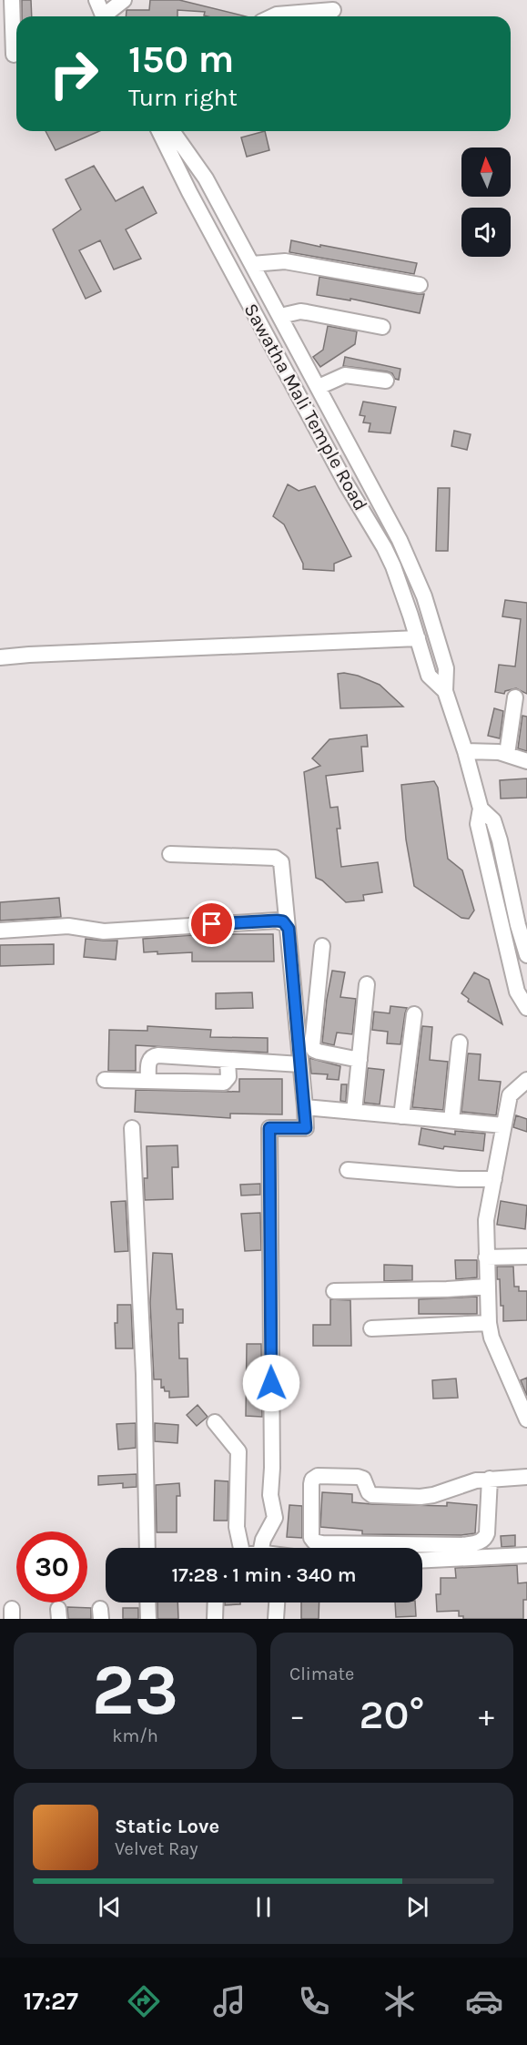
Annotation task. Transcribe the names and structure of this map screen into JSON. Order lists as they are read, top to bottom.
{
  "streets": {
    "street": ["Sawatha Mali Temple Road"]
  },
  "north": "top",
  "page": {
    "turn": ["150 m", "Turn right"],
    "limit": "30",
    "trip": "17:28 · 1 min · 340 m",
    "tile": [
      ["23", "km/h"],
      "Climate"
    ],
    "heat": ["−", "20°", "+"],
    "song": ["Static Love", "Velvet Ray"],
    "tabs": "17:27"
  }
}
